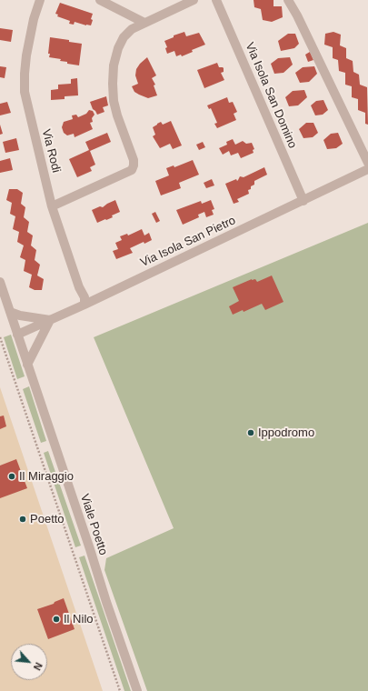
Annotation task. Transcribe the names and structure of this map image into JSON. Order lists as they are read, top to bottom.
{
  "streets": {
    "street": [
      "Via Isola San Domino",
      "Via Rodi",
      "Via Isola San Pietro",
      "Viale Poetto"
    ]
  },
  "crossings": [
    ["Via Isola San Domino", "Via Isola San Pietro"],
    ["Via Rodi", "Via Isola San Pietro"],
    ["Via Isola San Pietro", "Viale Poetto"]
  ],
  "places": [
    "Ippodromo",
    "Il Miraggio",
    "Poetto",
    "Il Nilo"
  ],
  "north": "bottom right"
}
